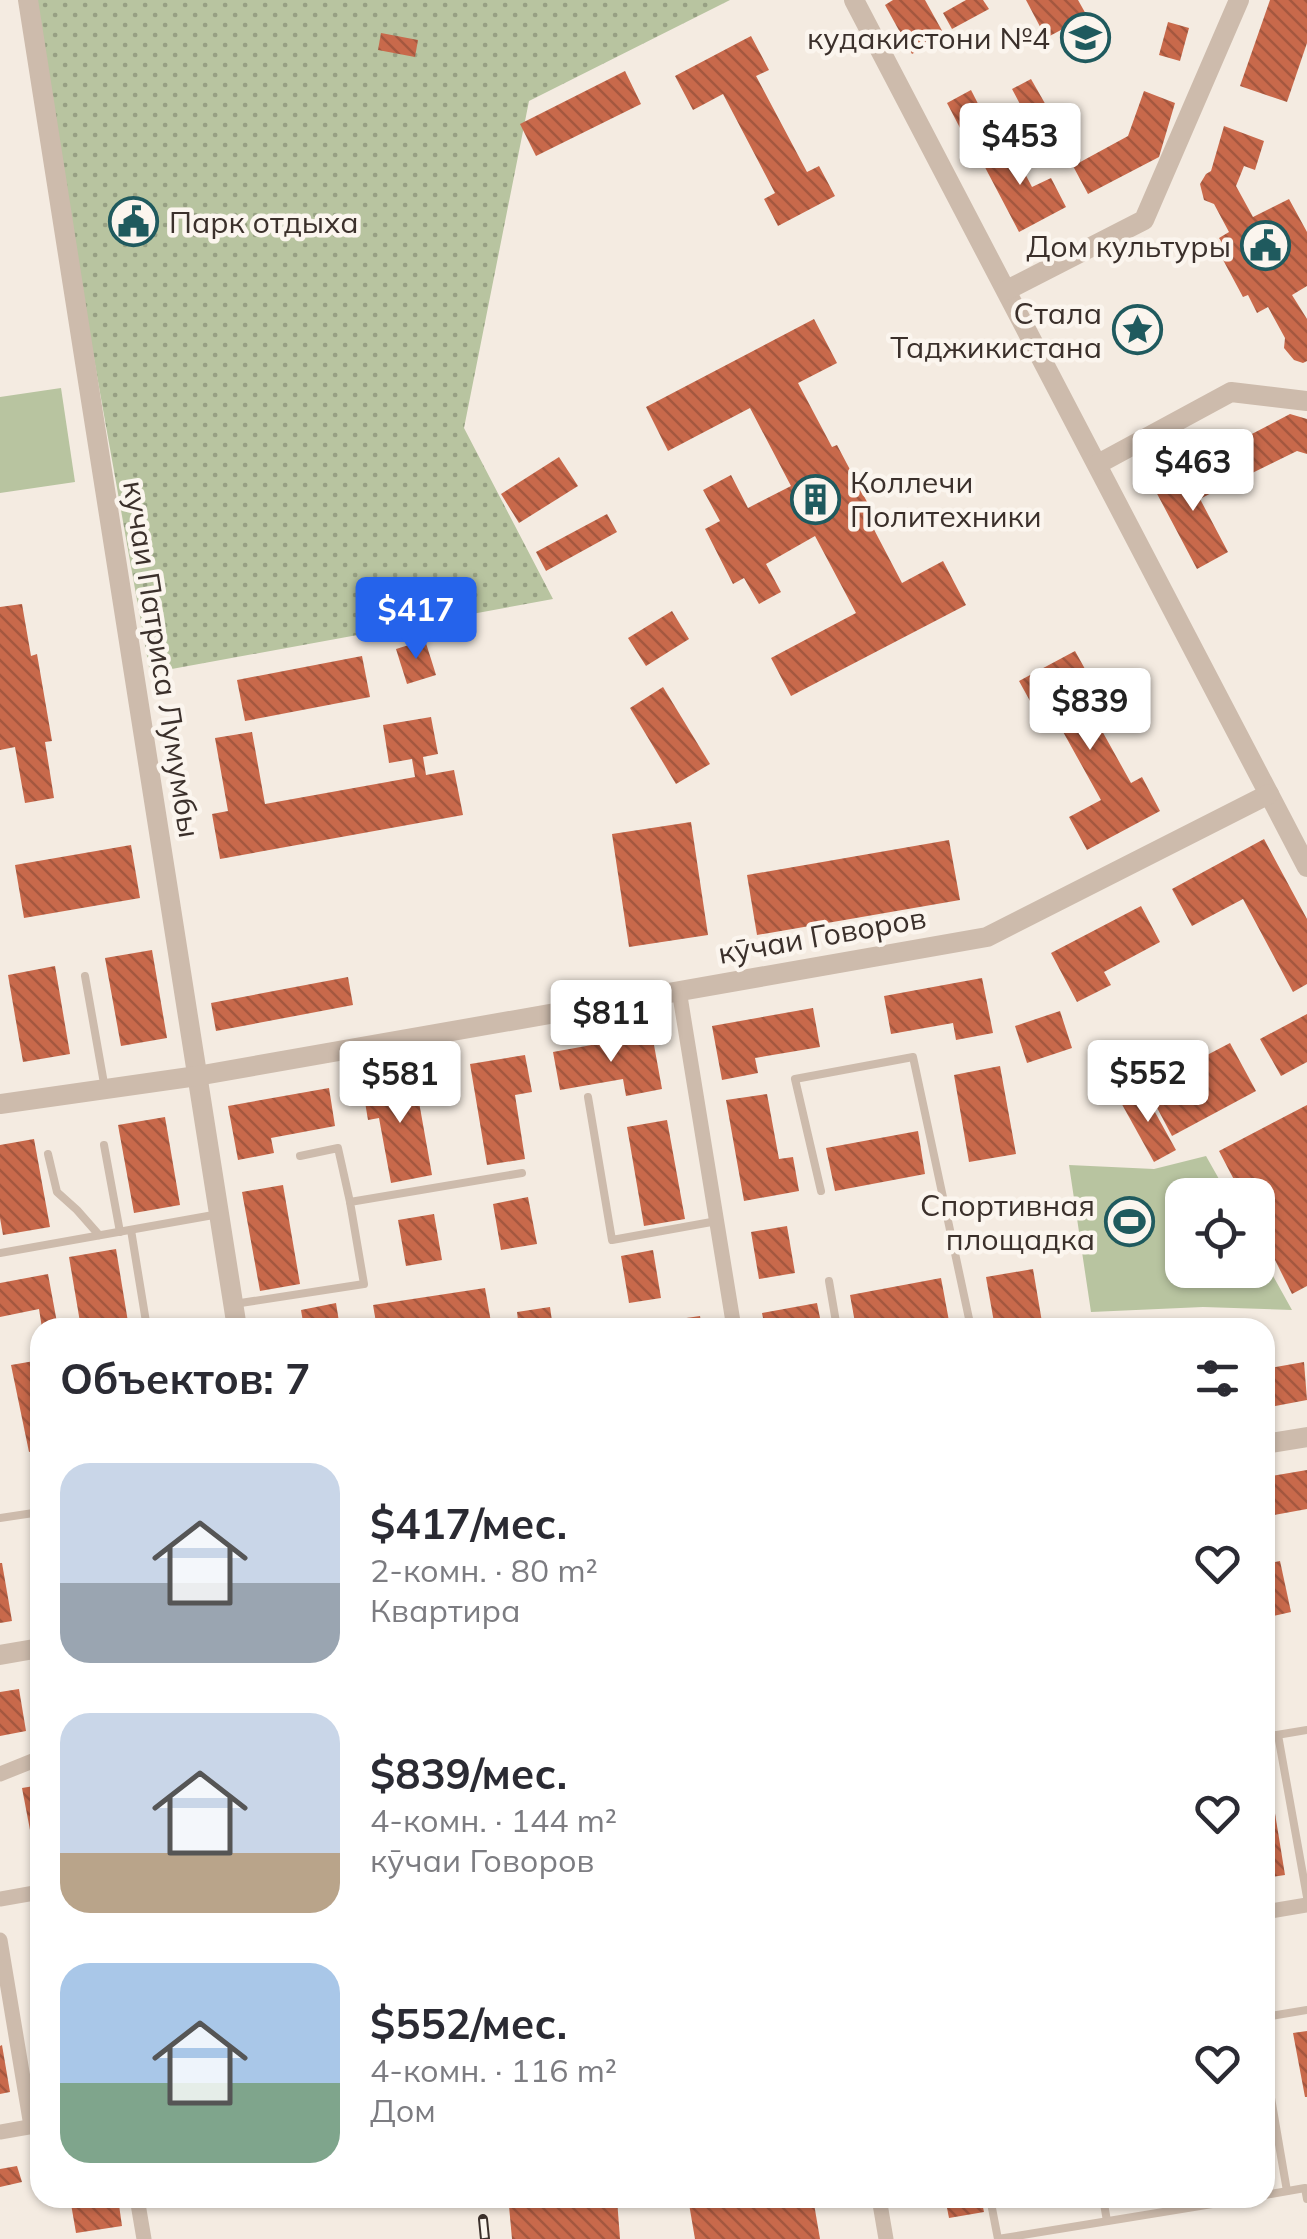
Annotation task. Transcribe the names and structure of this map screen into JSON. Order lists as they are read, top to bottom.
{
  "streets": {
    "street": ["кучаи Патриса Лумумбы", "кӯчаи Говоров"]
  },
  "crossings": [
    ["кучаи Патриса Лумумбы", "кӯчаи Говоров"]
  ],
  "places": {
    "school or university": ["кудакистони №4"],
    "public building": ["Парк отдыха", "Дом культуры"],
    "place": ["Стала Таджикистана"],
    "building": ["Коллечи Политехники"],
    "sports": ["Спортивная площадка"]
  },
  "page": {
    "price": [
      "$453",
      "$463",
      "$417",
      "$839",
      "$811",
      "$552",
      "$581"
    ],
    "heading": "Объектов: 7",
    "list": [
      {
        "name": "$417/мес.",
        "note": "2-комн. · 80 m² · Квартира"
      },
      {
        "name": "$839/мес.",
        "note": "4-комн. · 144 m² · кӯчаи Говоров"
      },
      {
        "name": "$552/мес.",
        "note": "4-комн. · 116 m² · Дом"
      }
    ]
  }
}
